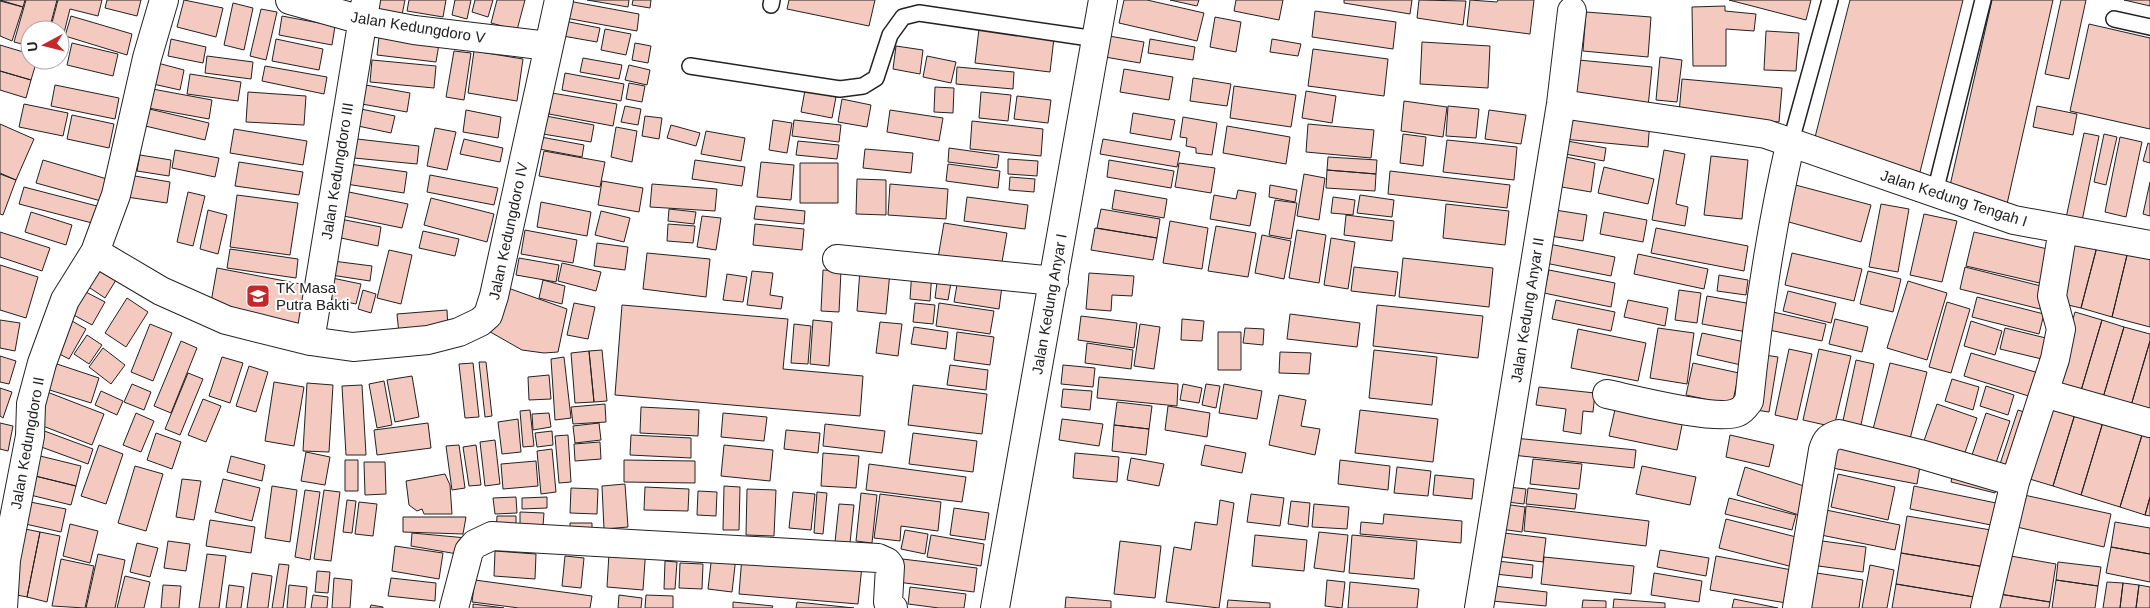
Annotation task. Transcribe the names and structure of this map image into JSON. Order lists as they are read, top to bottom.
{
  "streets": {
    "street": [
      "Jalan Kedungdoro V",
      "Jalan Kedungdoro III",
      "Jalan Kedung Tengah I",
      "Jalan Kedungdoro IV",
      "Jalan Kedung Anyar I",
      "Jalan Kedung Anyar II",
      "Jalan Kedungdoro II"
    ]
  },
  "crossings": [
    ["Jalan Kedungdoro V", "Jalan Kedungdoro III"],
    ["Jalan Kedungdoro V", "Jalan Kedungdoro IV"],
    ["Jalan Kedungdoro III", "Jalan Kedungdoro IV"],
    ["Jalan Kedung Tengah I", "Jalan Kedung Anyar II"],
    ["Jalan Kedungdoro IV", "Jalan Kedungdoro II"]
  ],
  "places": {
    "school or university": ["TK Masa Putra Bakti"]
  },
  "north": "left"
}
